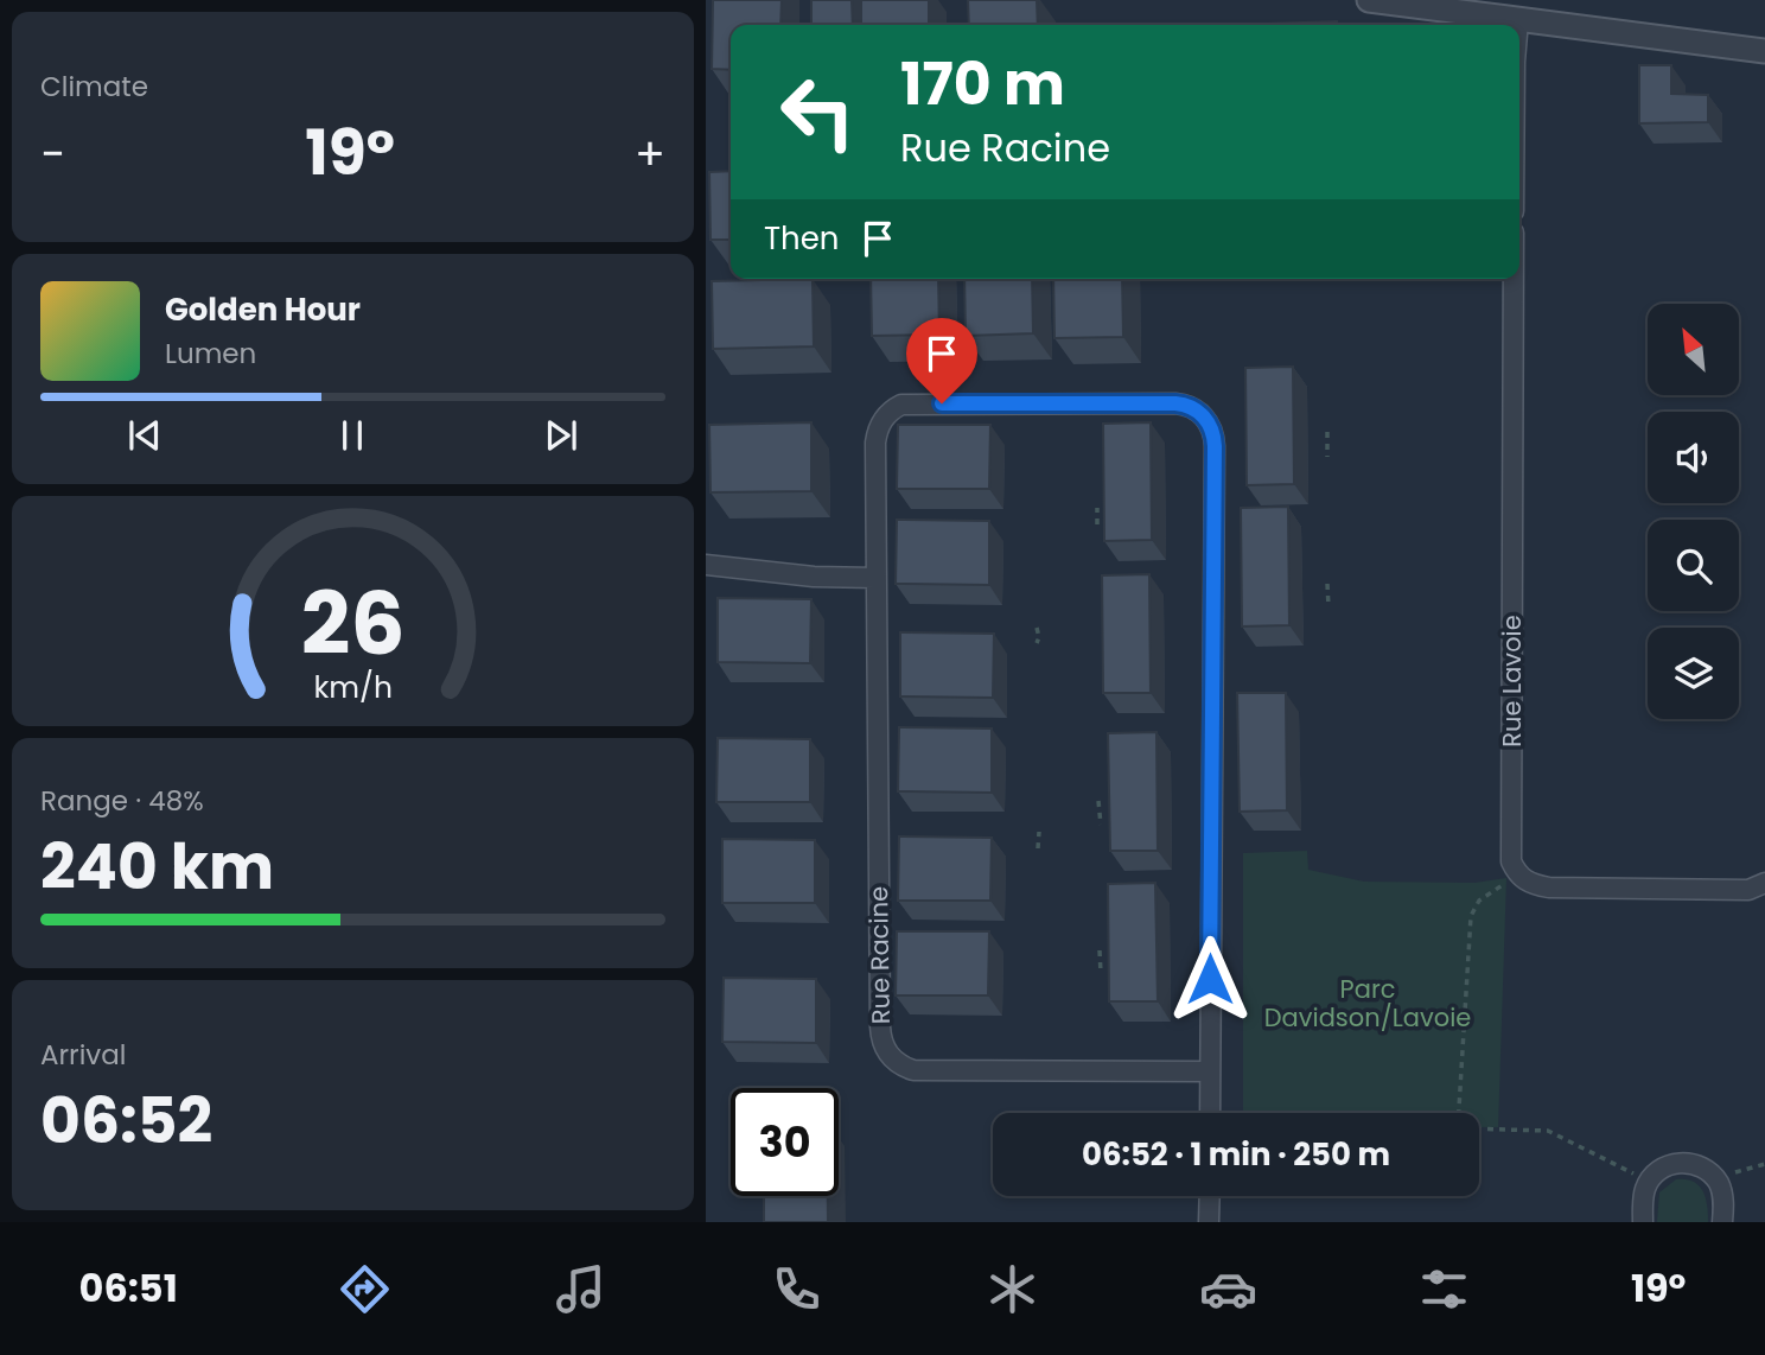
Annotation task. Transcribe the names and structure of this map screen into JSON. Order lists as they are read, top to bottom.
{
  "streets": {
    "street": ["Rue Lavoie", "Rue Racine"]
  },
  "parks": ["Parc Davidson/Lavoie"],
  "north": "top left",
  "page": {
    "tile": [
      "Climate",
      ["Range · 48%", "240 km"],
      ["Arrival", "06:52"]
    ],
    "turn": ["170 m", "Rue Racine"],
    "heat": ["−", "19°", "+"],
    "then": "Then",
    "song": ["Golden Hour", "Lumen"],
    "limit": "30",
    "trip": "06:52 · 1 min · 250 m",
    "tabs": ["06:51", "19°"],
    "gauge": ["26", "km/h"]
  }
}
